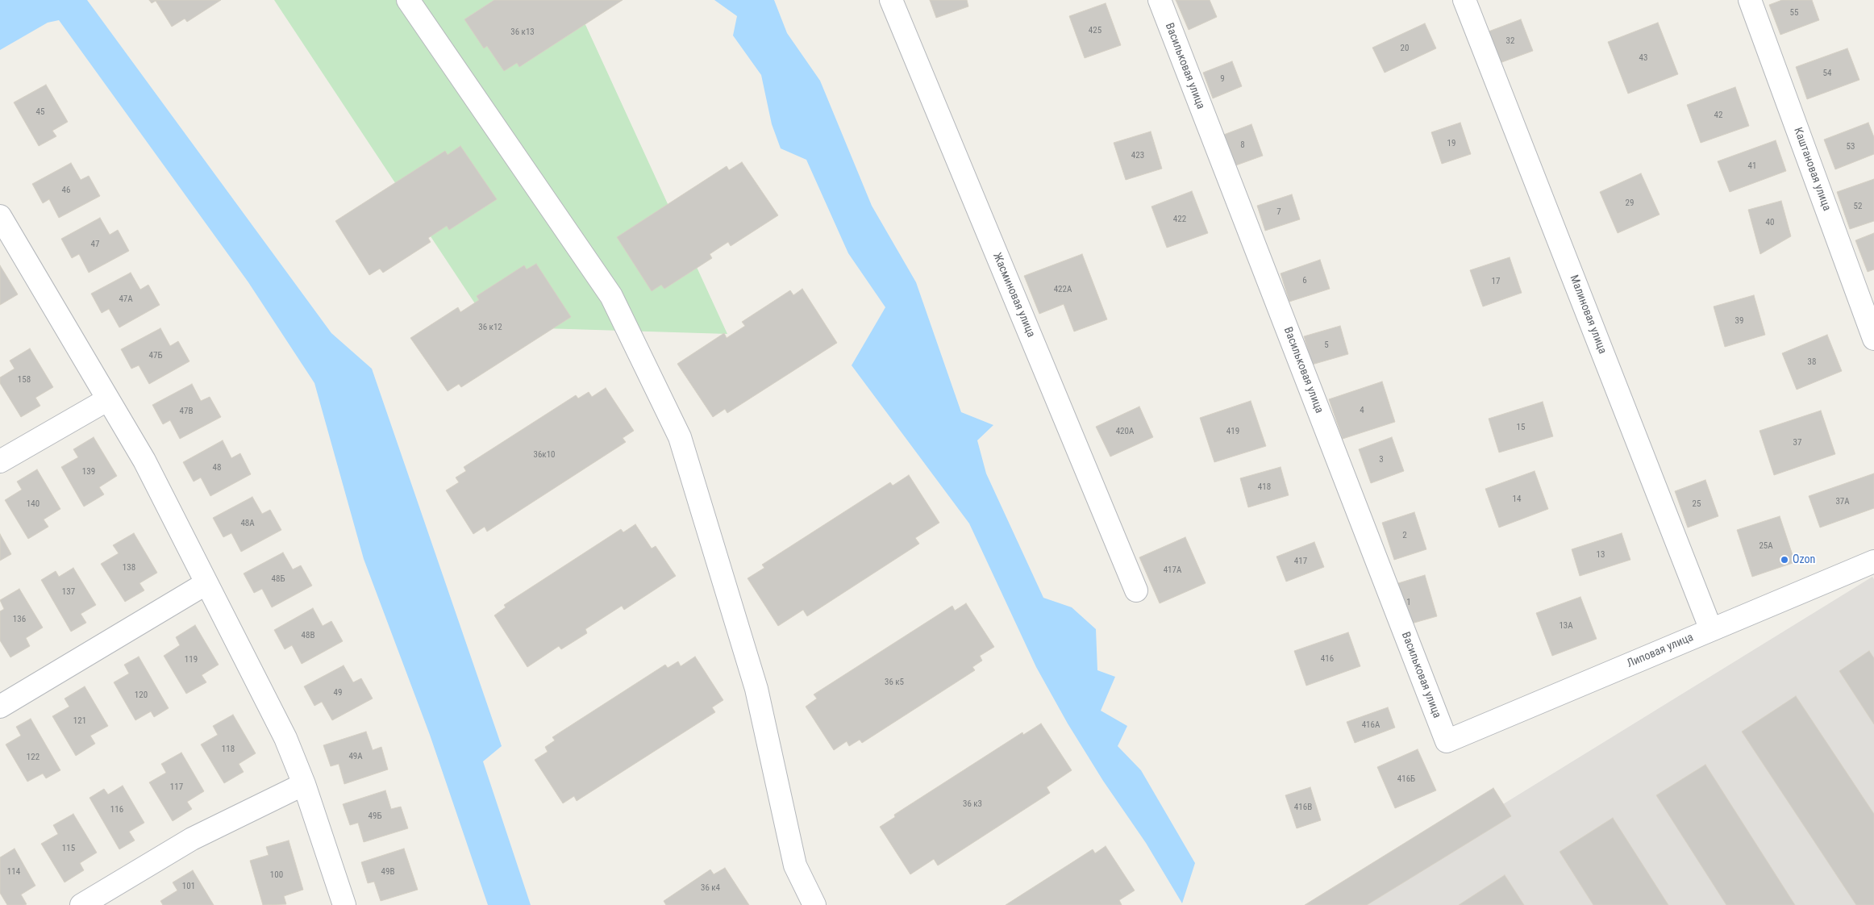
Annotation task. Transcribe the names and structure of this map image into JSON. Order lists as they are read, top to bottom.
{
  "streets": {
    "street": [
      "Васильковая улица",
      "Каштановая улица",
      "Жасминовая улица",
      "Малиновая улица",
      "Липовая улица"
    ]
  },
  "crossings": [
    ["Васильковая улица", "Липовая улица"],
    ["Малиновая улица", "Липовая улица"]
  ],
  "places": ["Ozon"],
  "house_numbers": [
    "55",
    "425",
    "36 к13",
    "32",
    "20",
    "43",
    "54",
    "9",
    "45",
    "42",
    "19",
    "8",
    "53",
    "423",
    "41",
    "46",
    "29",
    "52",
    "7",
    "422",
    "40",
    "47",
    "6",
    "17",
    "422А",
    "47А",
    "39",
    "36 к12",
    "5",
    "47Б",
    "38",
    "158",
    "4",
    "47В",
    "15",
    "420А",
    "419",
    "37",
    "36к10",
    "3",
    "48",
    "139",
    "418",
    "14",
    "37А",
    "140",
    "25",
    "48А",
    "2",
    "25А",
    "13",
    "417",
    "138",
    "417А",
    "48Б",
    "137",
    "1",
    "136",
    "13А",
    "48В",
    "416",
    "119",
    "36 к5",
    "49",
    "120",
    "121",
    "416А",
    "118",
    "49А",
    "122",
    "416Б",
    "117",
    "36 к3",
    "416В",
    "116",
    "49Б",
    "115",
    "114",
    "49В",
    "100",
    "101",
    "36 к4"
  ]
}
